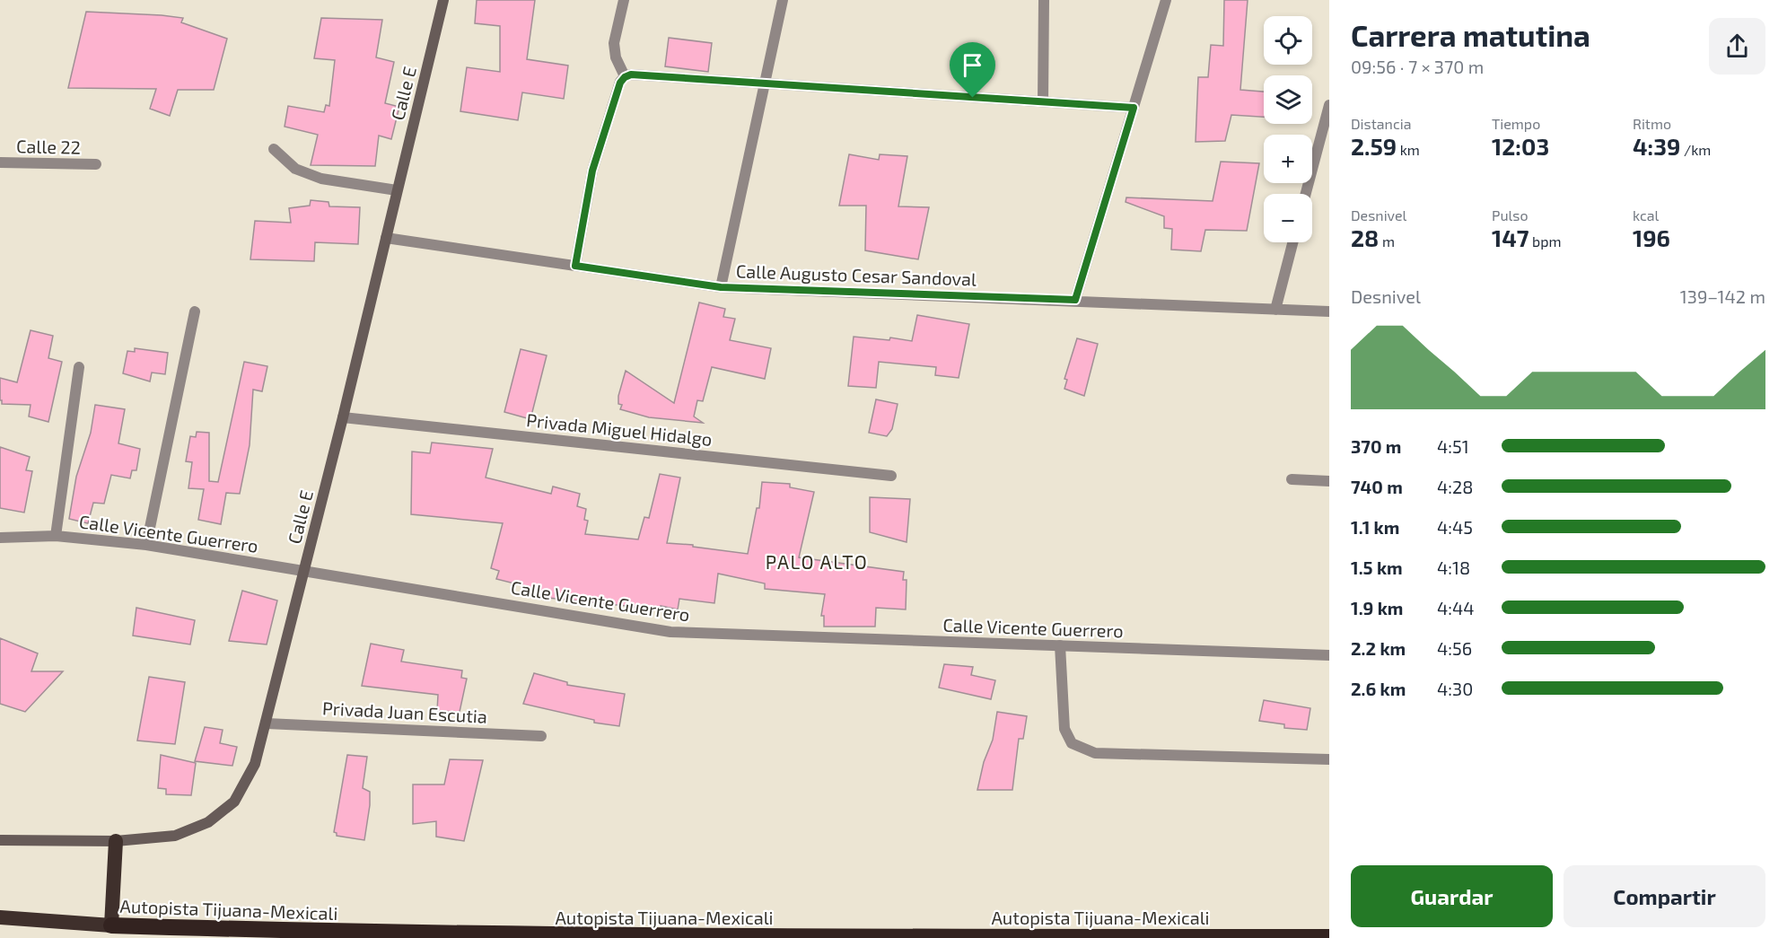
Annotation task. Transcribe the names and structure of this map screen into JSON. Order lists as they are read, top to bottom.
{
  "streets": {
    "highway": ["Autopista Tijuana-Mexicali"],
    "main road": ["Calle E"],
    "street": [
      "Calle 22",
      "Calle Augusto Cesar Sandoval",
      "Privada Miguel Hidalgo",
      "Calle Vicente Guerrero",
      "Privada Juan Escutia"
    ]
  },
  "crossings": [
    ["Calle E", "Calle Augusto Cesar Sandoval"],
    ["Calle E", "Privada Miguel Hidalgo"],
    ["Calle E", "Calle Vicente Guerrero"],
    ["Calle E", "Privada Juan Escutia"]
  ],
  "districts": ["PALO ALTO"],
  "page": {
    "heading": ["Carrera matutina", "09:56 · 7 × 370 m"],
    "map_buttons": ["+", "−"],
    "stats": [
      ["Distancia", "2.59 km"],
      ["Tiempo", "12:03"],
      ["Ritmo", "4:39 /km"],
      ["Desnivel", "28 m"],
      ["Pulso", "147 bpm"],
      ["kcal", "196"]
    ],
    "chart": ["Desnivel", "139–142 m"],
    "list": [
      {
        "name": "370 m",
        "note": "4:51"
      },
      {
        "name": "740 m",
        "note": "4:28"
      },
      {
        "name": "1.1 km",
        "note": "4:45"
      },
      {
        "name": "1.5 km",
        "note": "4:18"
      },
      {
        "name": "1.9 km",
        "note": "4:44"
      },
      {
        "name": "2.2 km",
        "note": "4:56"
      },
      {
        "name": "2.6 km",
        "note": "4:30"
      }
    ],
    "buttons": ["Guardar", "Compartir"]
  }
}
